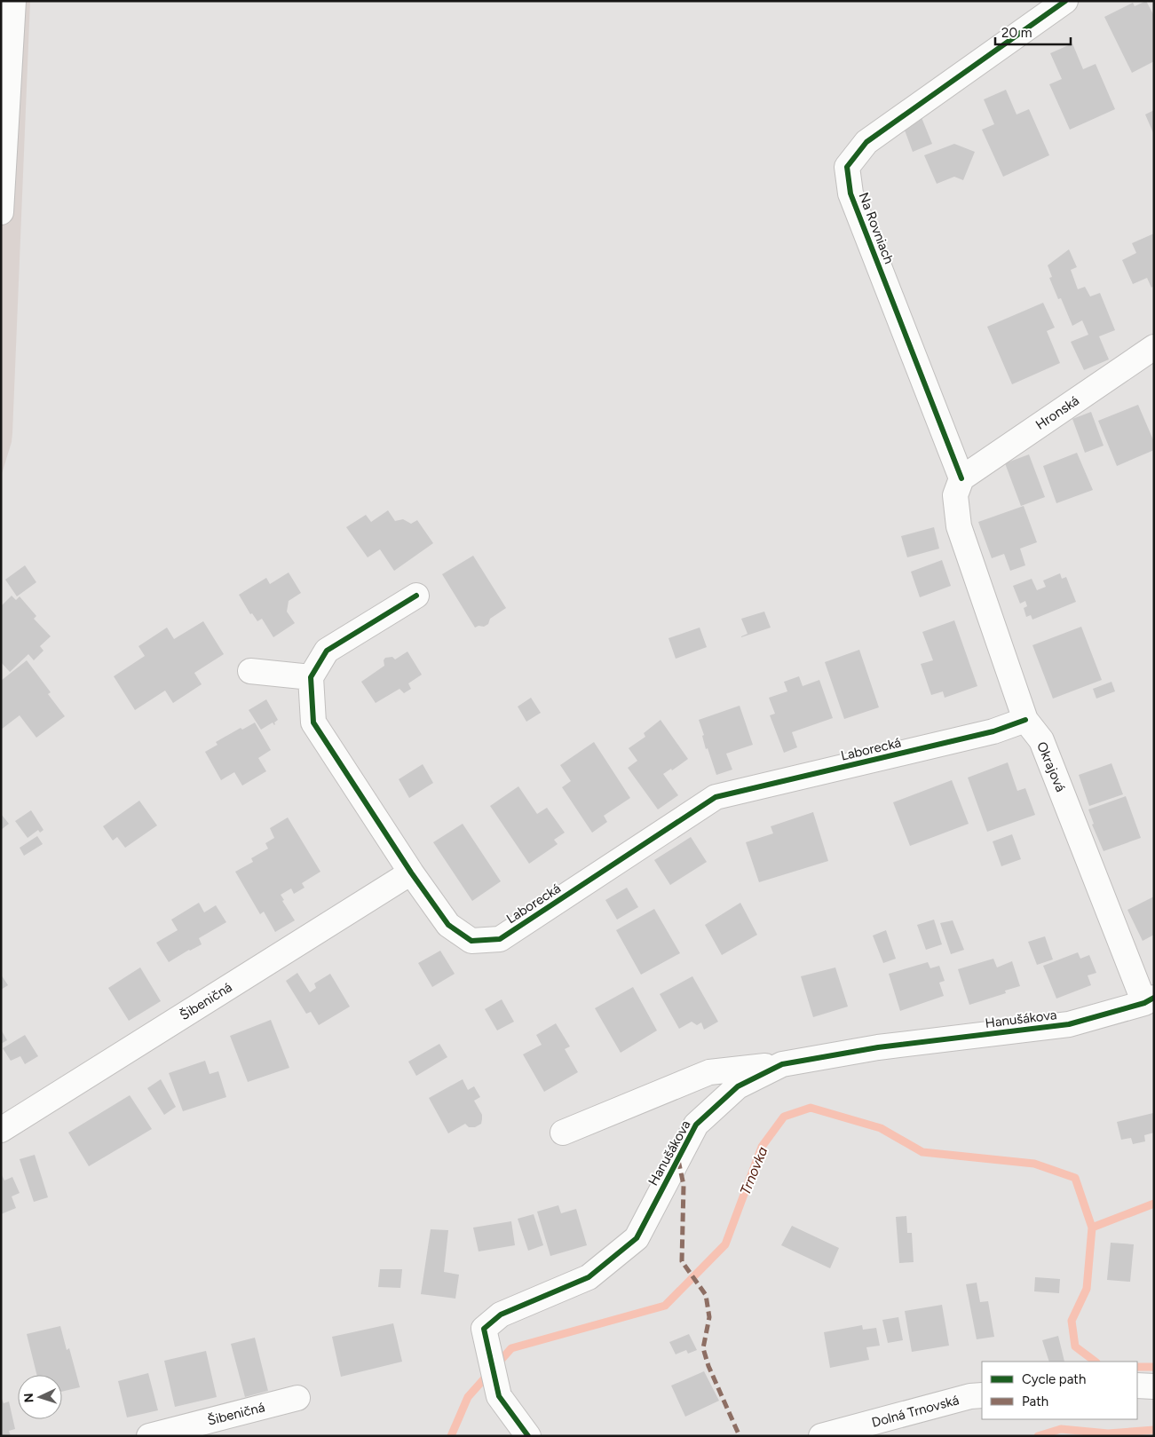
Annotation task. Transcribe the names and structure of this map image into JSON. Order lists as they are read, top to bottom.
{
  "streets": {
    "street": [
      "Na Rovniach",
      "Hronská",
      "Laborecká",
      "Okrajová",
      "Šibeničná",
      "Hanušákova",
      "Dolná Trnovská"
    ]
  },
  "crossings": [
    ["Na Rovniach", "Hronská"],
    ["Na Rovniach", "Okrajová"],
    ["Hronská", "Okrajová"],
    ["Laborecká", "Okrajová"],
    ["Laborecká", "Šibeničná"],
    ["Okrajová", "Hanušákova"]
  ],
  "water": ["Trnovka"],
  "legend": ["Cycle path", "Path"],
  "scale_bar": "20 m",
  "north": "left"
}
